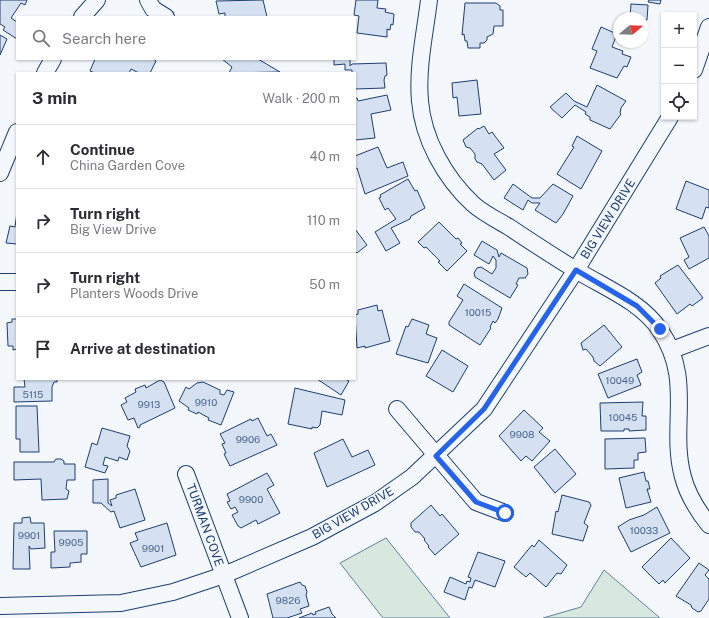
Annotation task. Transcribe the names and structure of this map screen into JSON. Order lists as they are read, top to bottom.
{
  "streets": {
    "street": ["BIG VIEW DRIVE", "TURMAN COVE"]
  },
  "crossings": [
    ["BIG VIEW DRIVE", "TURMAN COVE"]
  ],
  "house_numbers": [
    "10015",
    "10049",
    "5115",
    "9910",
    "9913",
    "10045",
    "9908",
    "9906",
    "9900",
    "10033",
    "9901",
    "9905",
    "9901",
    "9826"
  ],
  "north": "right",
  "page": {
    "map_buttons": ["+", "−"],
    "search": "Search here",
    "heading": ["3 min", "Walk · 200 m"],
    "list": [
      ["Continue", "China Garden Cove", "40 m"],
      ["Turn right", "Big View Drive", "110 m"],
      ["Turn right", "Planters Woods Drive", "50 m"],
      "Arrive at destination"
    ]
  }
}
